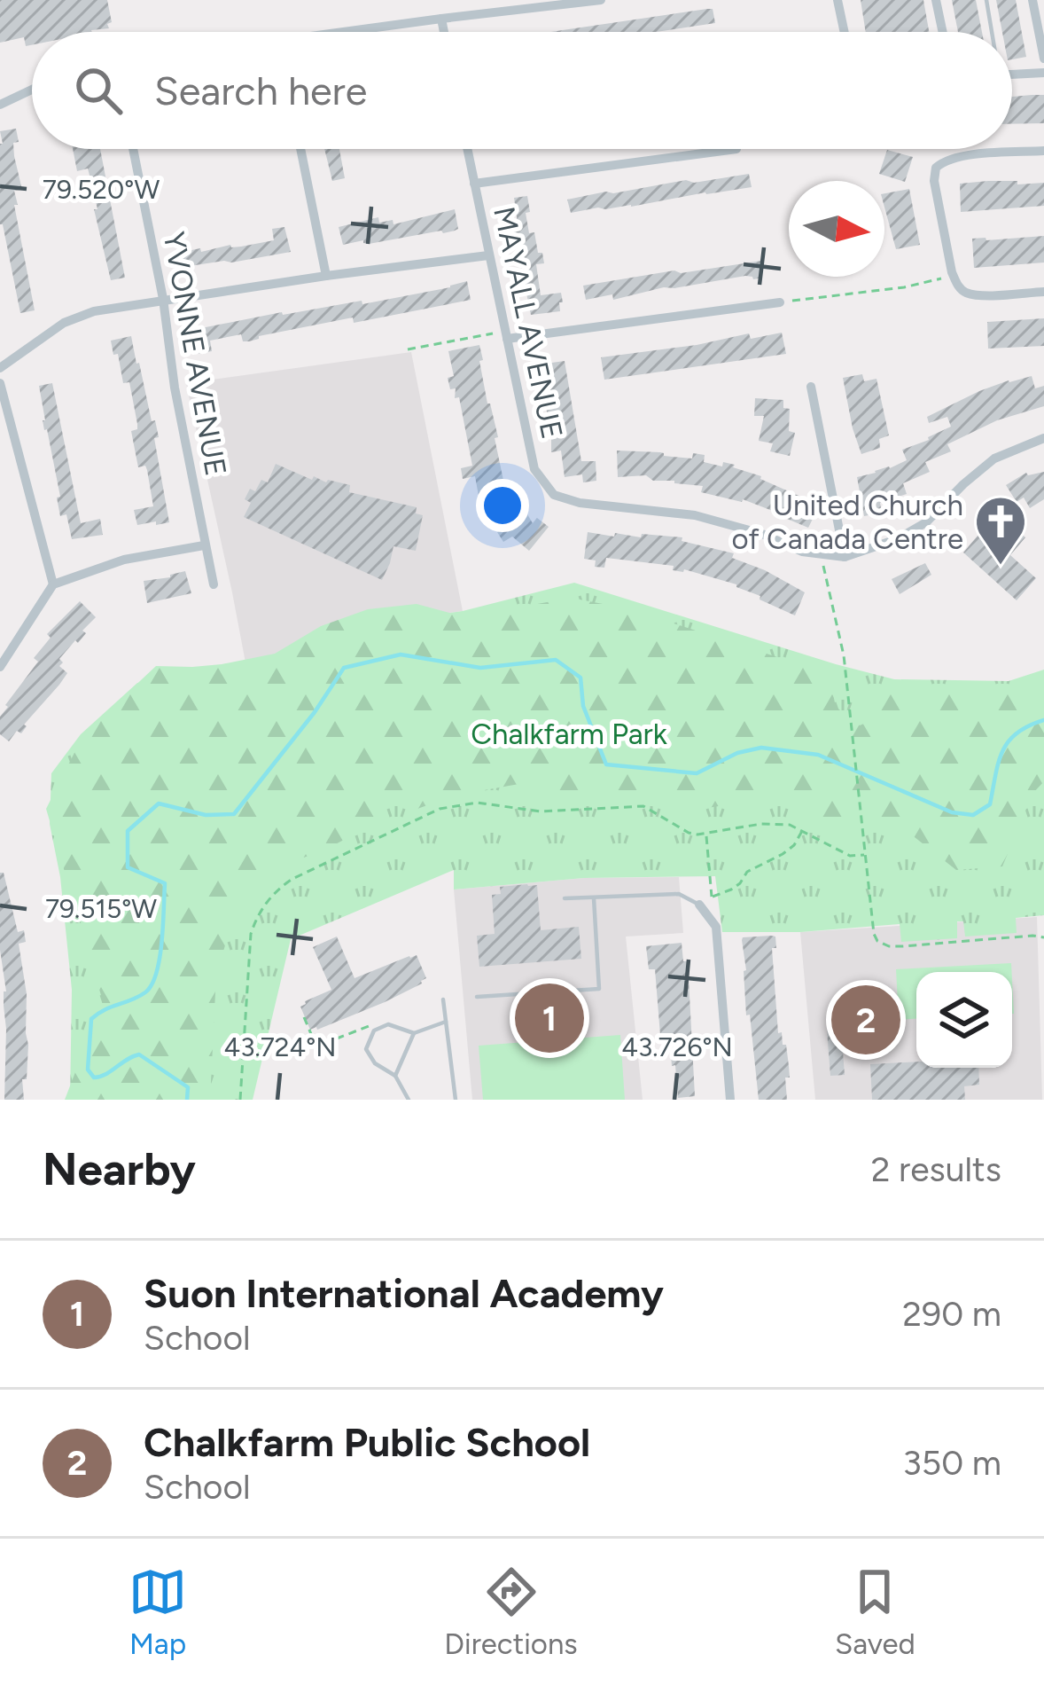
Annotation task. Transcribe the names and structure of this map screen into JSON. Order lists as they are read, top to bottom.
{
  "streets": {
    "street": ["MAYALL AVENUE", "YVONNE AVENUE"]
  },
  "parks": ["Chalkfarm Park"],
  "places": {
    "church": ["United Church of Canada Centre"]
  },
  "north": "right",
  "page": {
    "search": "Search here",
    "pins": ["1", "2"],
    "heading": ["Nearby", "2 results"],
    "list": [
      {
        "mark": "1",
        "name": "Suon International Academy",
        "note": "School",
        "value": "290 m"
      },
      {
        "mark": "2",
        "name": "Chalkfarm Public School",
        "note": "School",
        "value": "350 m"
      }
    ],
    "nav": ["Map", "Directions", "Saved"]
  },
  "coordinates": [
    "79.520°W",
    "79.515°W",
    "43.724°N",
    "43.726°N"
  ]
}
